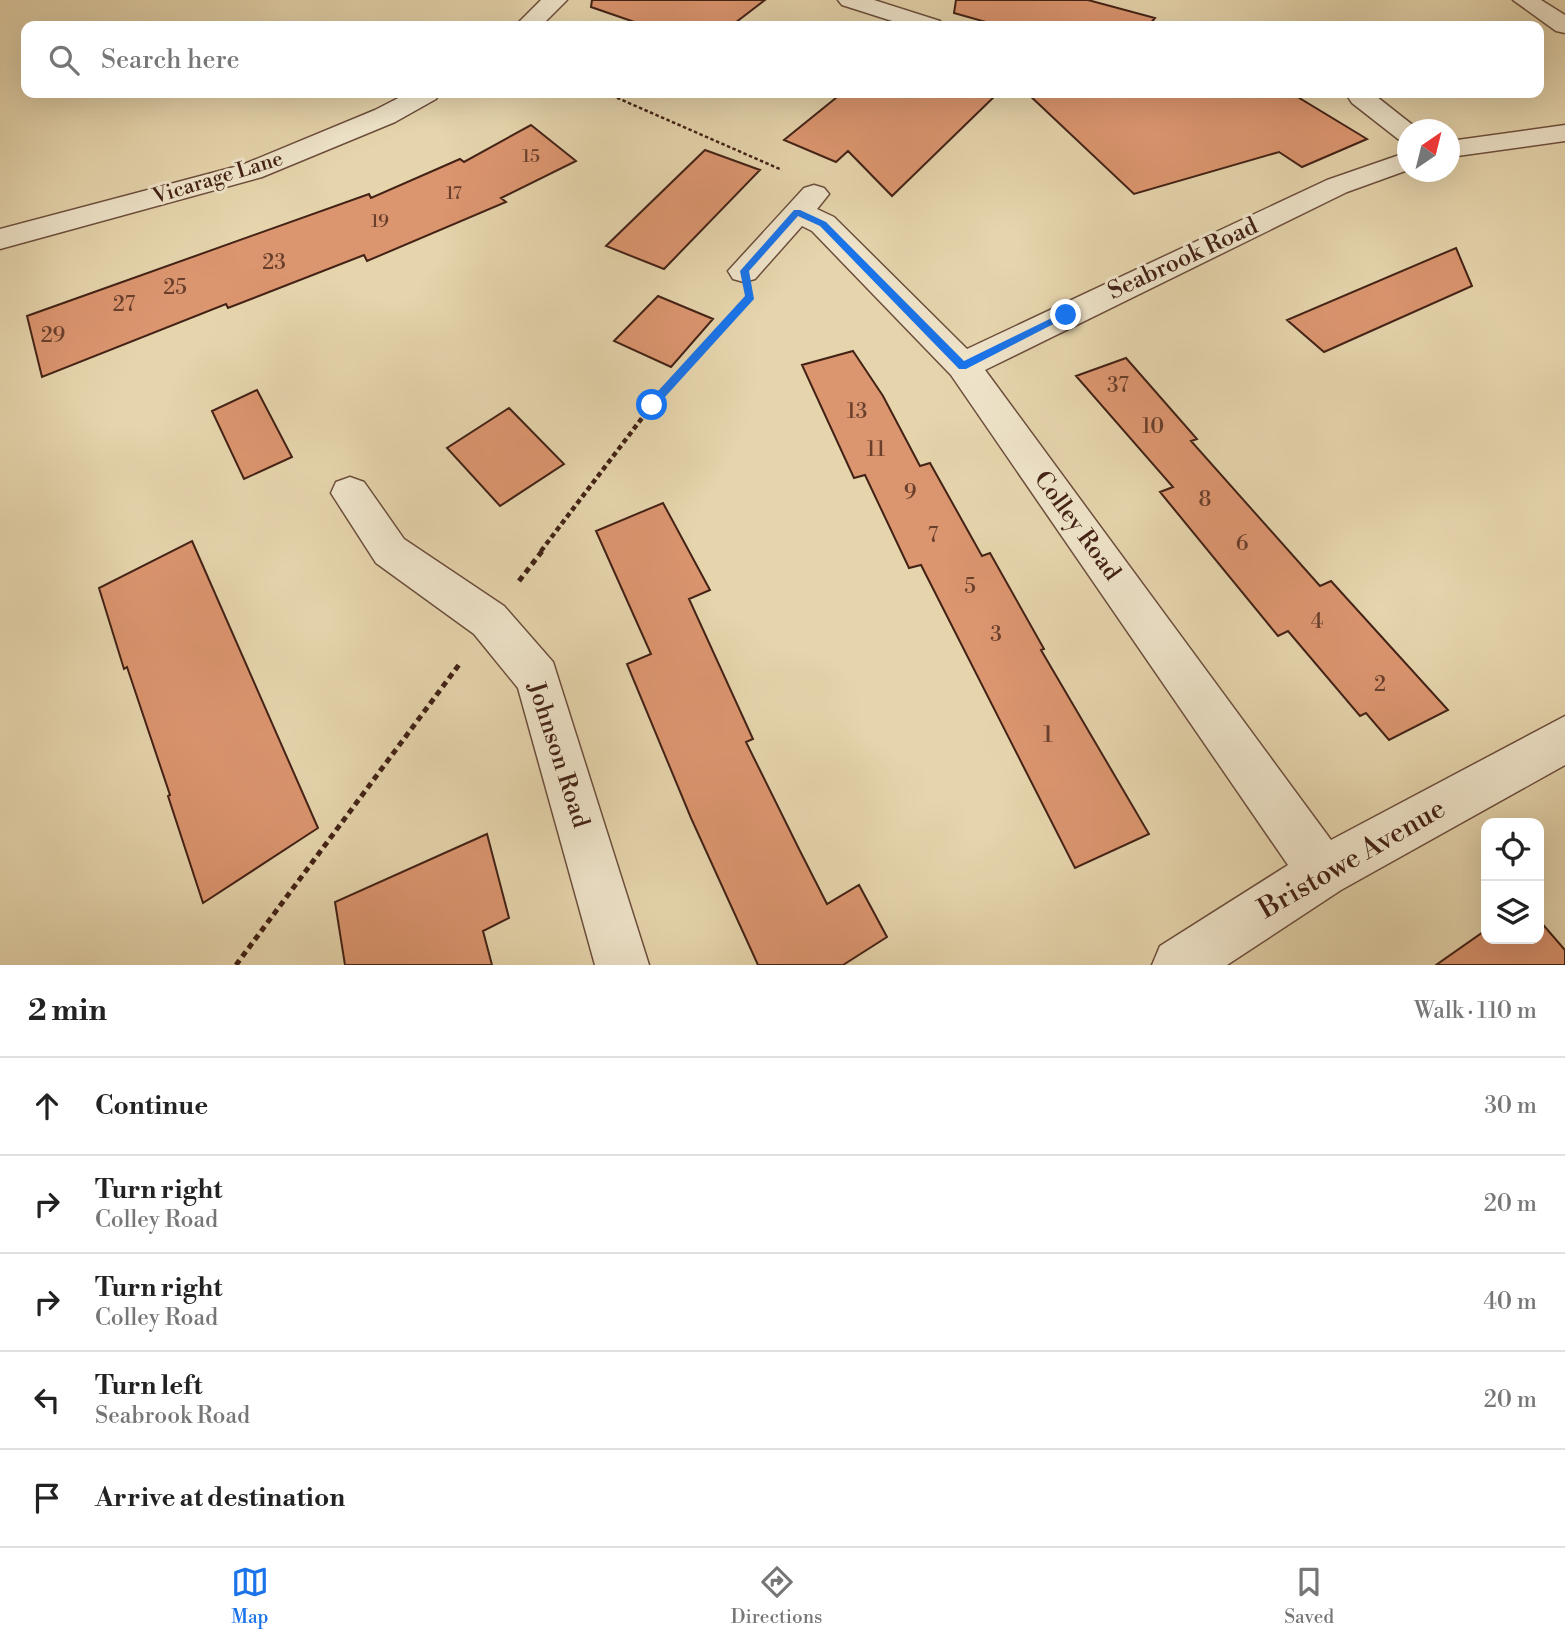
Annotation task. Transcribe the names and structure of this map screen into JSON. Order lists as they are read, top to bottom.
{
  "streets": {
    "street": [
      "Vicarage Lane",
      "Seabrook Road",
      "Colley Road",
      "Johnson Road",
      "Bristowe Avenue"
    ]
  },
  "crossings": [
    ["Seabrook Road", "Colley Road"],
    ["Colley Road", "Bristowe Avenue"]
  ],
  "house_numbers": [
    "15",
    "17",
    "19",
    "23",
    "25",
    "27",
    "29",
    "37",
    "13",
    "10",
    "11",
    "9",
    "8",
    "7",
    "6",
    "5",
    "4",
    "3",
    "2",
    "1"
  ],
  "north": "top right",
  "page": {
    "search": "Search here",
    "heading": ["2 min", "Walk · 110 m"],
    "list": [
      ["Continue", "30 m"],
      ["Turn right", "Colley Road", "20 m"],
      ["Turn right", "Colley Road", "40 m"],
      ["Turn left", "Seabrook Road", "20 m"],
      "Arrive at destination"
    ],
    "nav": ["Map", "Directions", "Saved"]
  }
}
